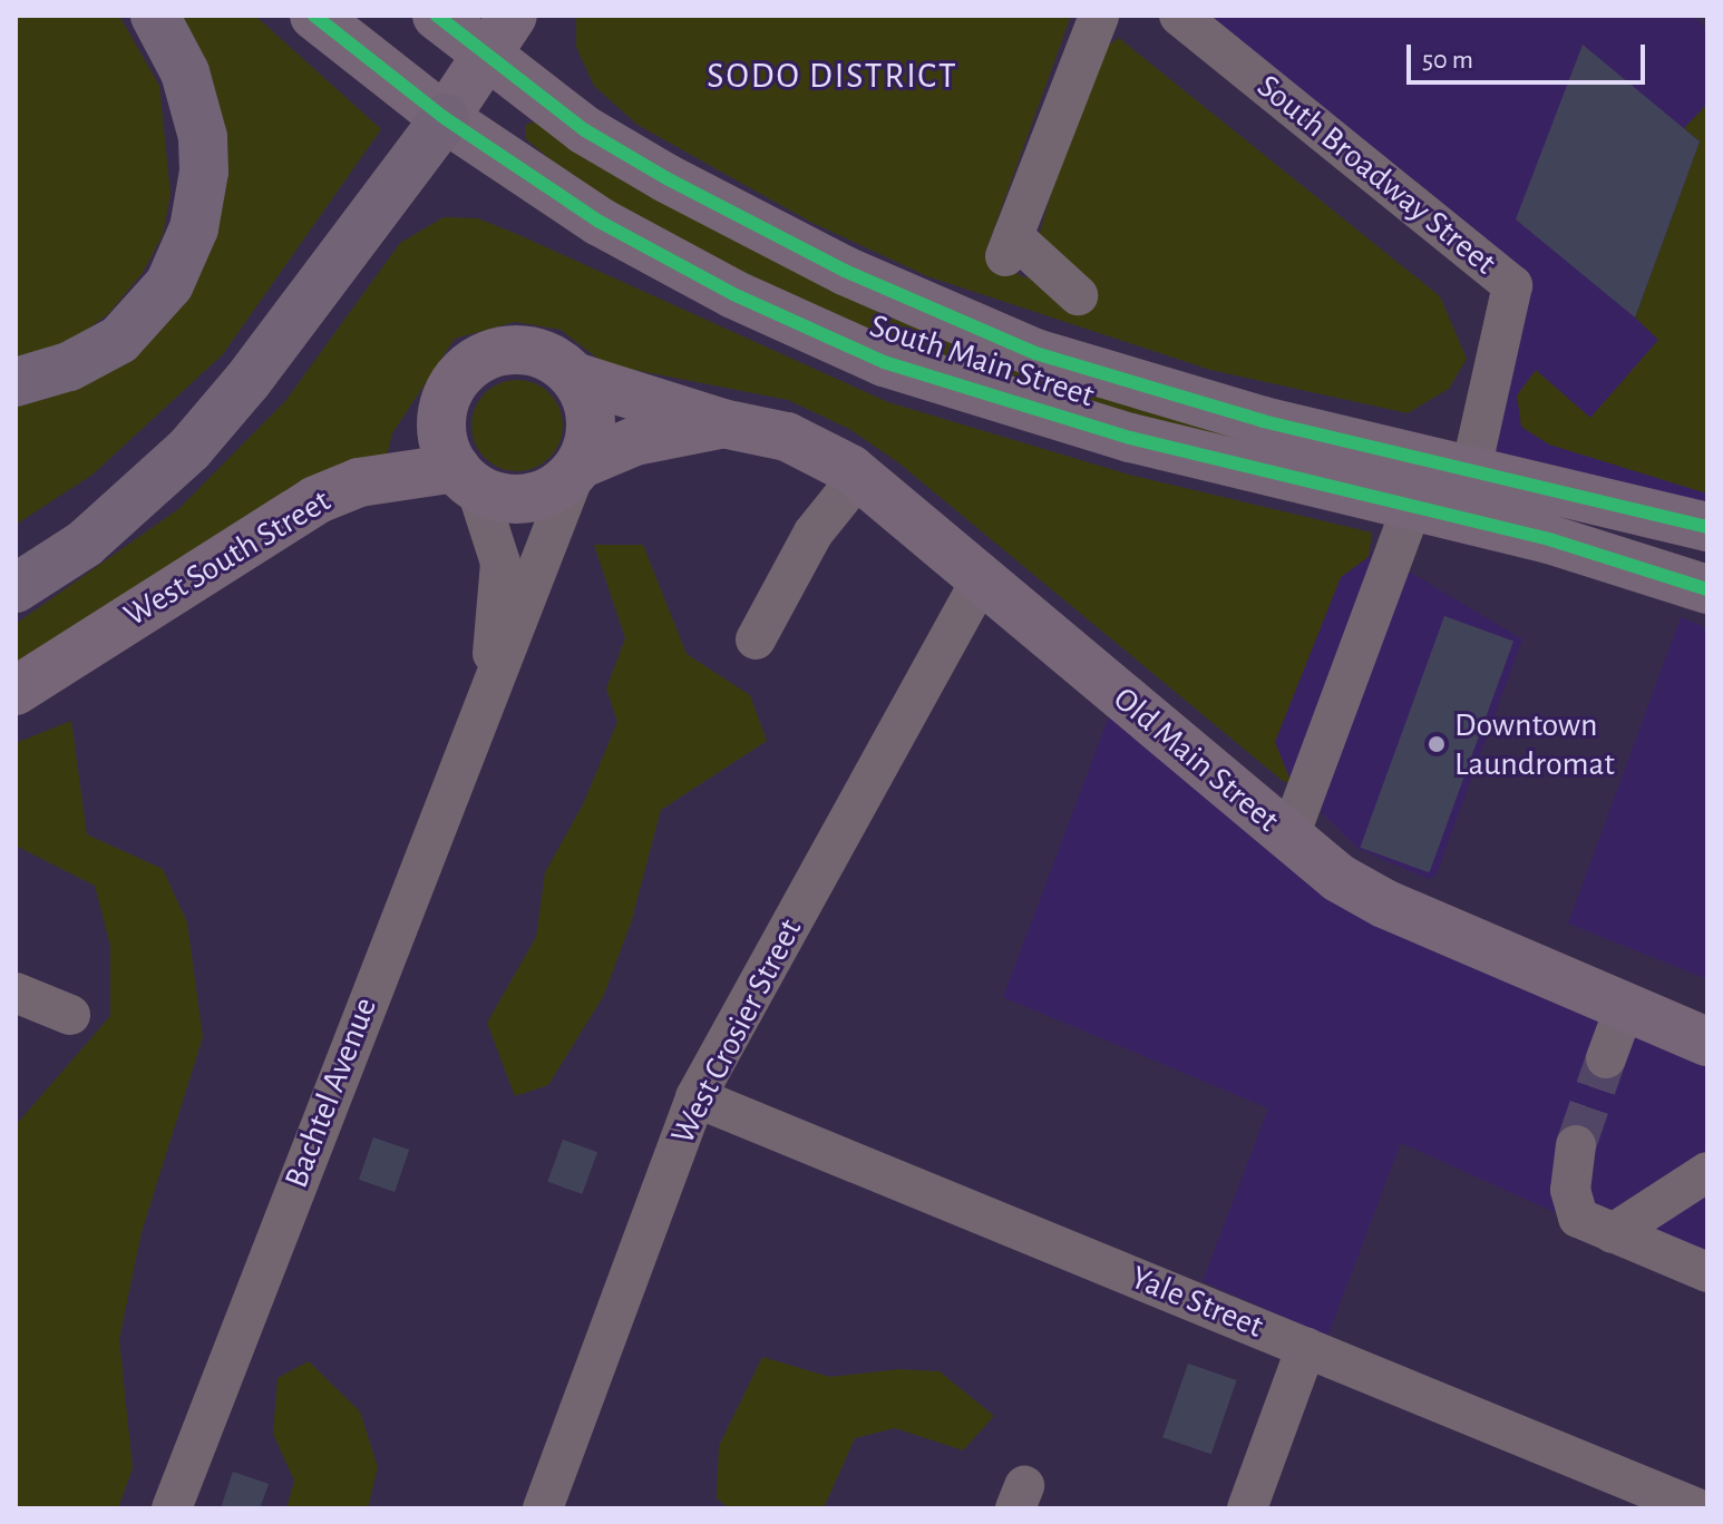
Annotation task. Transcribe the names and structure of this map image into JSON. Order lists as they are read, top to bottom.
{
  "streets": {
    "main road": ["South Main Street", "West South Street", "Old Main Street"],
    "street": [
      "South Broadway Street",
      "West Crosier Street",
      "Bachtel Avenue",
      "Yale Street"
    ]
  },
  "crossings": [
    ["South Broadway Street", "South Main Street"],
    ["West South Street", "Old Main Street"],
    ["West South Street", "Bachtel Avenue"],
    ["Old Main Street", "West Crosier Street"],
    ["Old Main Street", "Bachtel Avenue"],
    ["West Crosier Street", "Yale Street"]
  ],
  "districts": ["SODO DISTRICT"],
  "places": ["Downtown Laundromat"],
  "scale_bar": "50 m"
}
